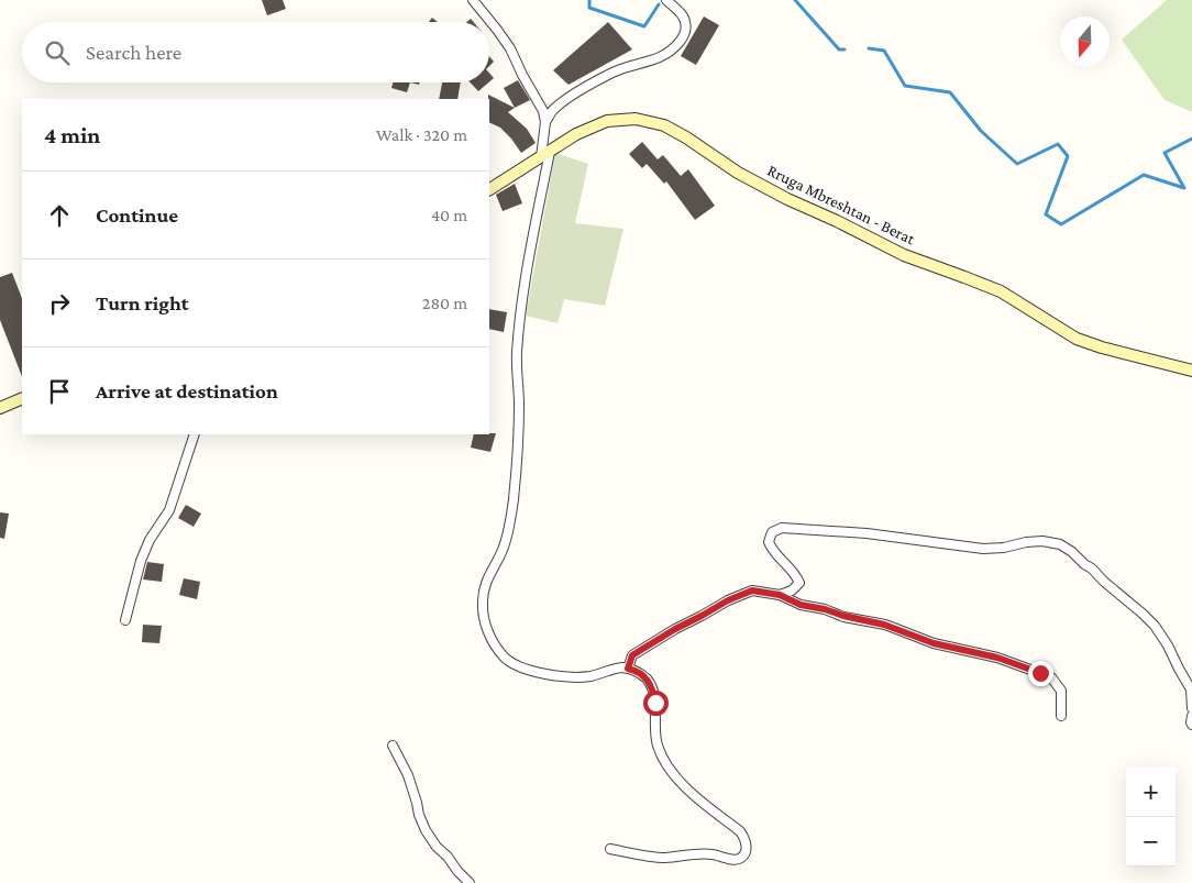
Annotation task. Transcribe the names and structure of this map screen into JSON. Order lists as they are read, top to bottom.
{
  "streets": {
    "street": ["Rruga Mbreshtan - Berat"]
  },
  "north": "bottom",
  "page": {
    "search": "Search here",
    "heading": ["4 min", "Walk · 320 m"],
    "list": [
      ["Continue", "40 m"],
      ["Turn right", "280 m"],
      "Arrive at destination"
    ],
    "map_buttons": ["+", "−"]
  }
}
